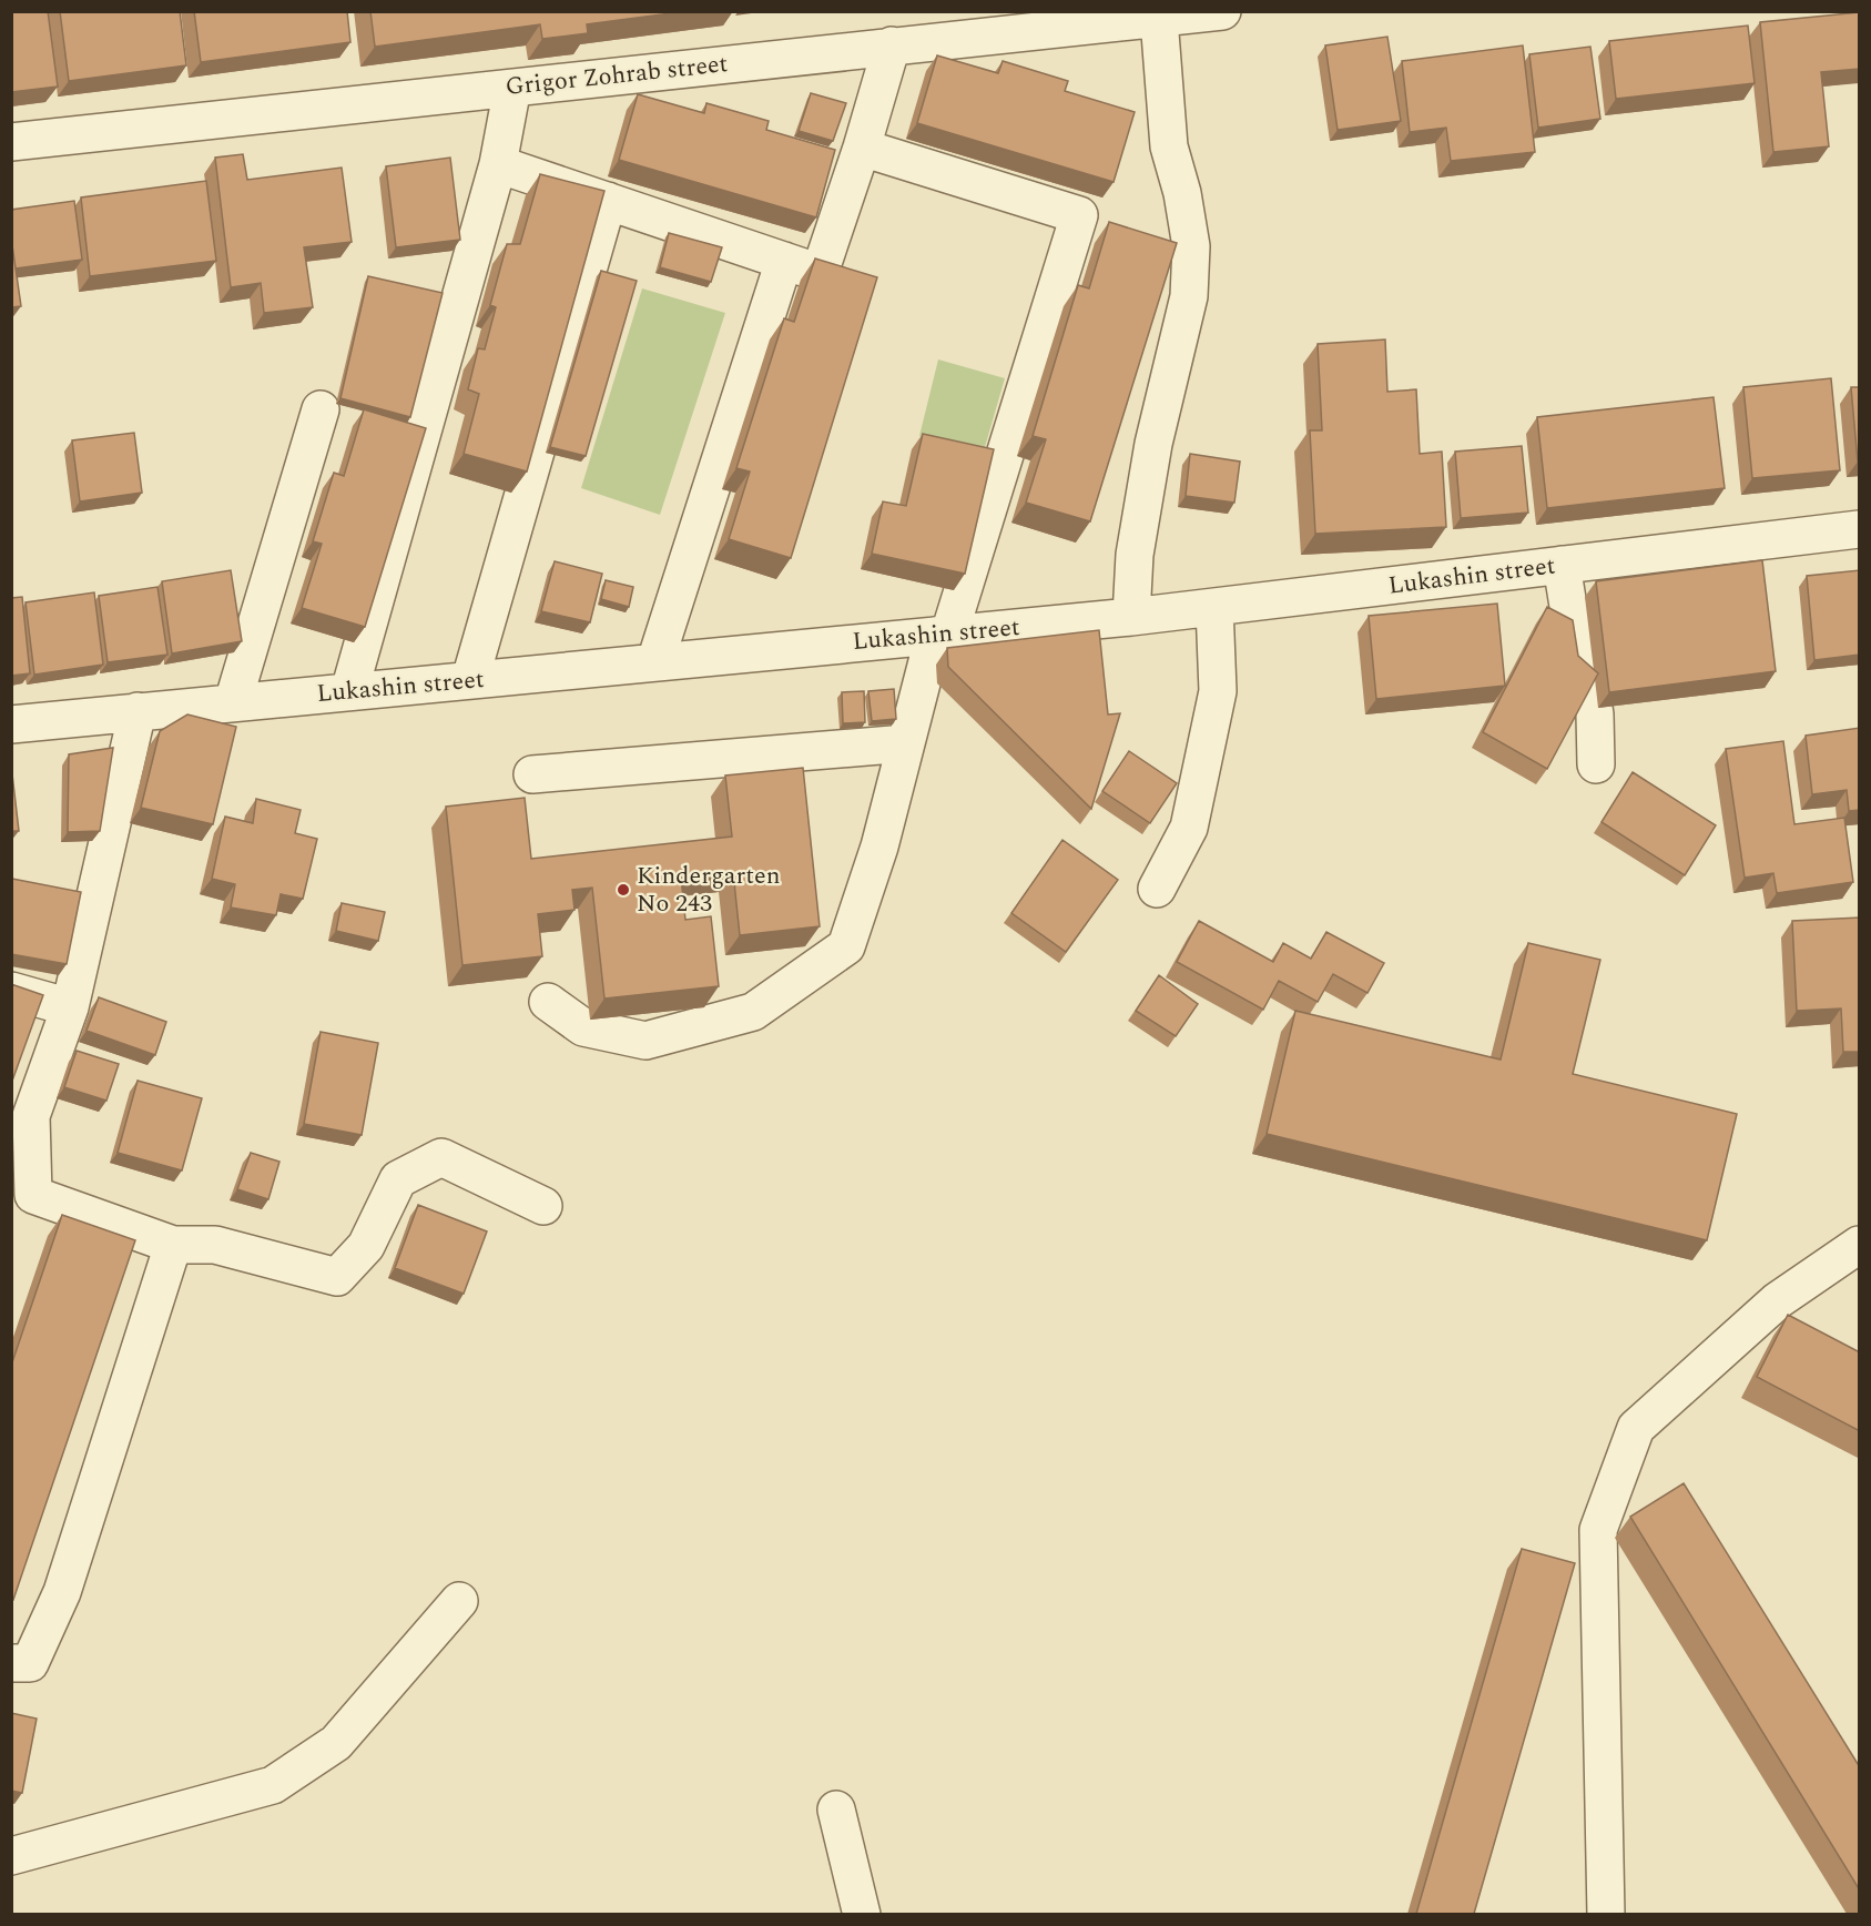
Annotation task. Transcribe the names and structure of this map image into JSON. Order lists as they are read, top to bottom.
{
  "streets": {
    "street": ["Grigor Zohrab street", "Lukashin street"]
  },
  "places": ["Kindergarten No 243"]
}
